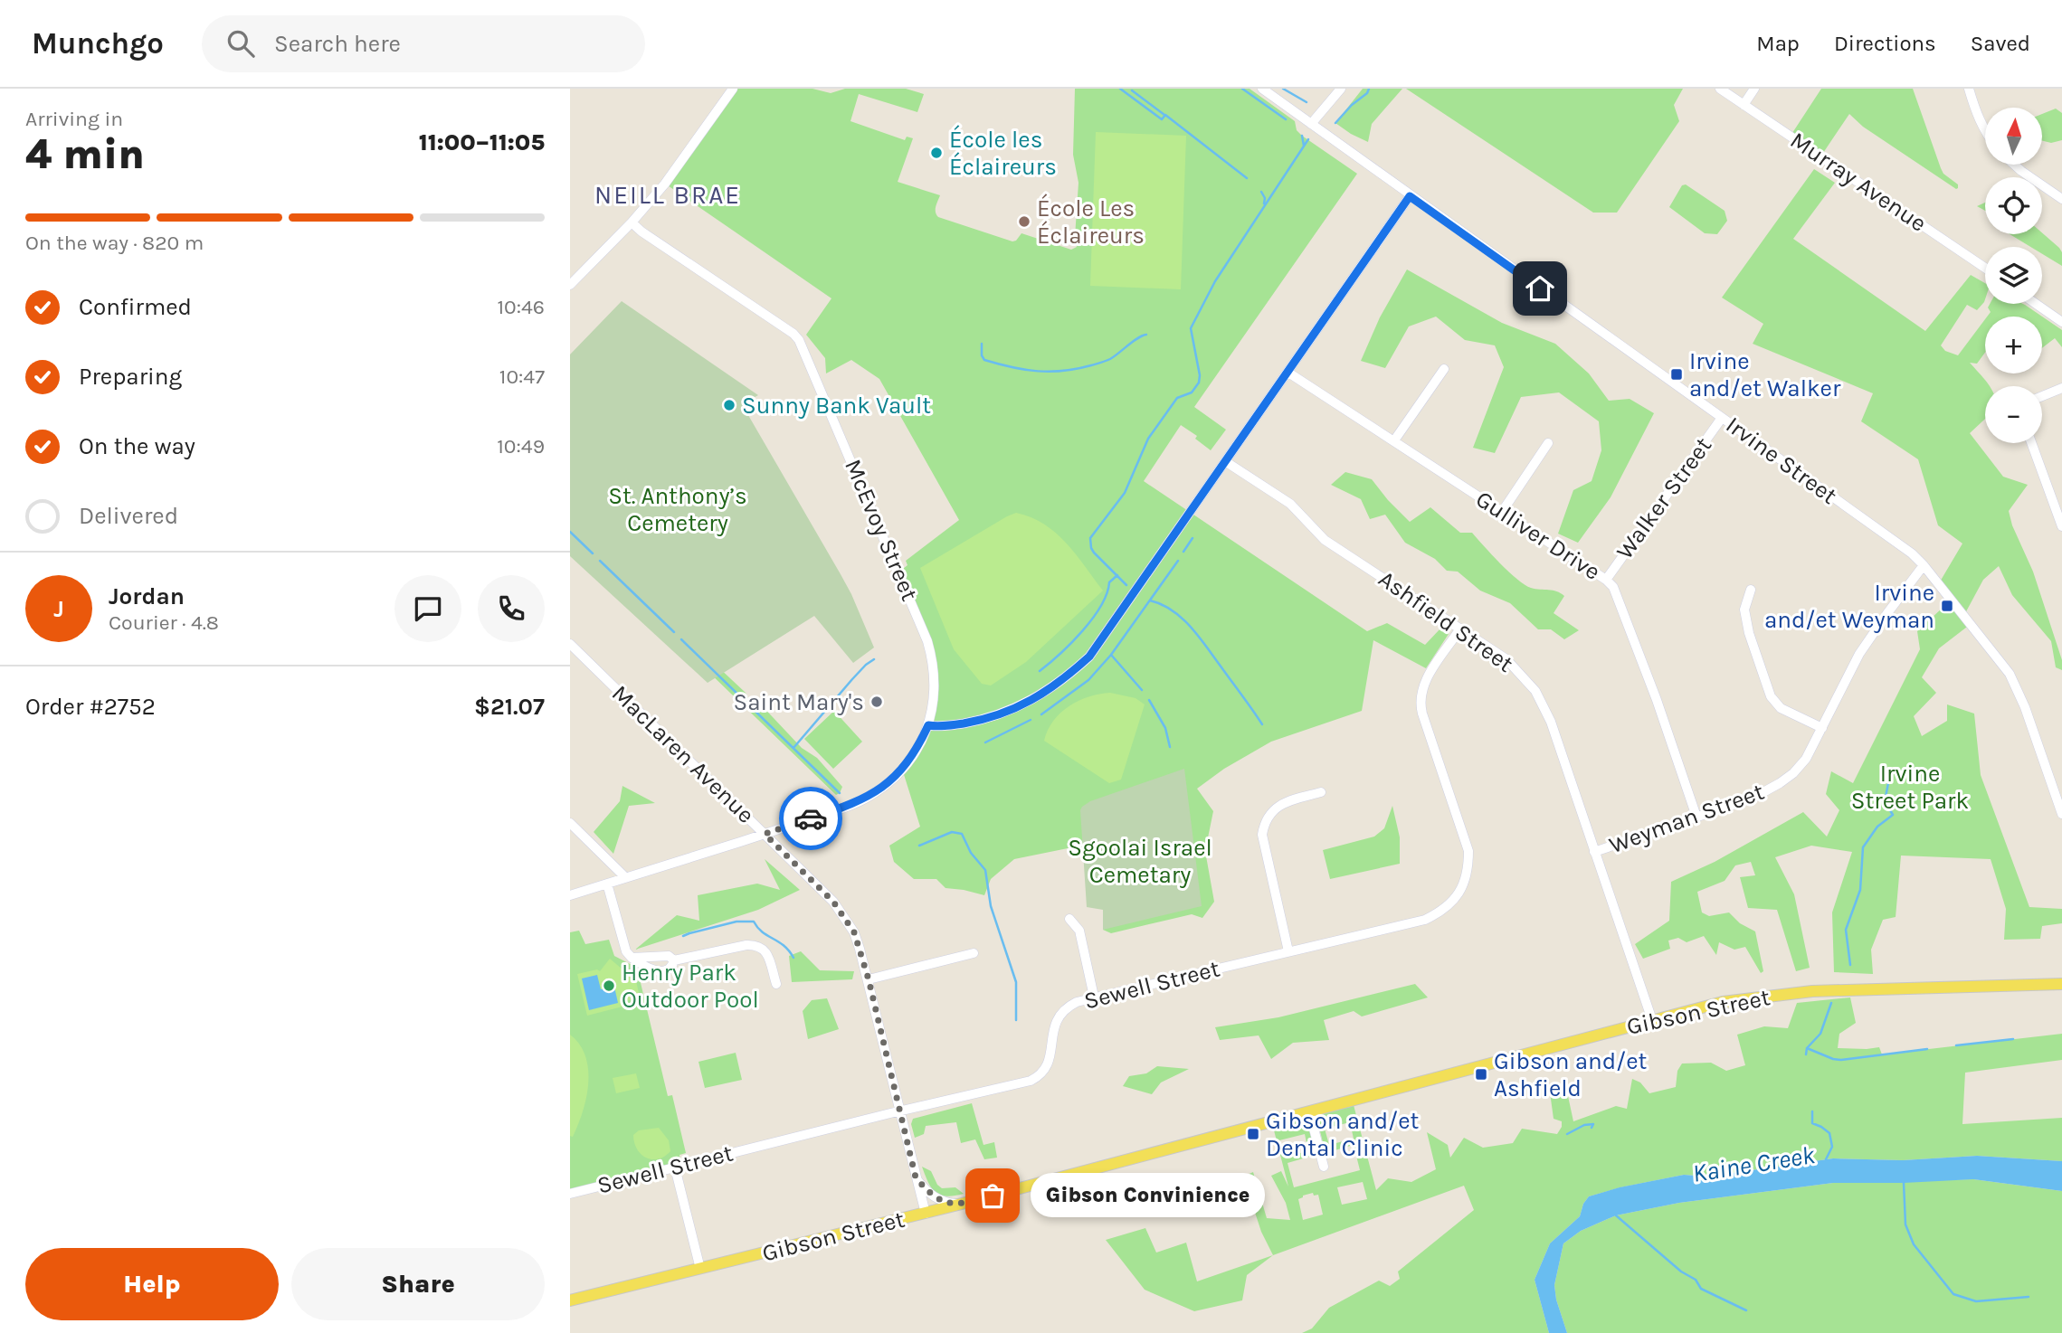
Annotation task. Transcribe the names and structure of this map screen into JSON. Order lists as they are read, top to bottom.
{
  "streets": {
    "main road": ["Gibson Street"],
    "street": [
      "Murray Avenue",
      "Irvine Street",
      "Walker Street",
      "McEvoy Street",
      "Gulliver Drive",
      "Ashfield Street",
      "MacLaren Avenue",
      "Weyman Street",
      "Sewell Street"
    ]
  },
  "crossings": [
    ["Irvine Street", "Walker Street"],
    ["Irvine Street", "Weyman Street"],
    ["Walker Street", "Gulliver Drive"],
    ["McEvoy Street", "MacLaren Avenue"],
    ["Gulliver Drive", "Weyman Street"],
    ["Ashfield Street", "Weyman Street"],
    ["Ashfield Street", "Sewell Street"],
    ["Ashfield Street", "Gibson Street"],
    ["MacLaren Avenue", "Sewell Street"],
    ["MacLaren Avenue", "Gibson Street"]
  ],
  "districts": ["NEILL BRAE"],
  "water": ["Kaine Creek"],
  "parks": ["St. Anthony’s Cemetery", "Irvine Street Park", "Sgoolai Israel Cemetary"],
  "places": {
    "other": [
      "École les Éclaireurs",
      "École Les Éclaireurs",
      "Sunny Bank Vault",
      "Saint Mary's",
      "Henry Park Outdoor Pool",
      "Gibson Convinience"
    ],
    "transit": [
      "Irvine and/et Walker",
      "Irvine and/et Weyman",
      "Gibson and/et Ashfield",
      "Gibson and/et Dental Clinic"
    ]
  },
  "north": "top",
  "page": {
    "header": "Munchgo",
    "search": "Search here",
    "nav": ["Map", "Directions", "Saved"],
    "heading": ["4 min", "Arriving in", "11:00–11:05"],
    "panel": [
      "Jordan",
      "Courier · 4.8",
      "Order #2752",
      "$21.07"
    ],
    "map_buttons": ["+", "−"],
    "bar": "On the way · 820 m",
    "list": [
      ["Confirmed", "10:46"],
      ["Preparing", "10:47"],
      ["On the way", "10:49"],
      "Delivered"
    ],
    "round": "J",
    "bubble": "Gibson Convinience",
    "buttons": ["Help", "Share"]
  }
}
